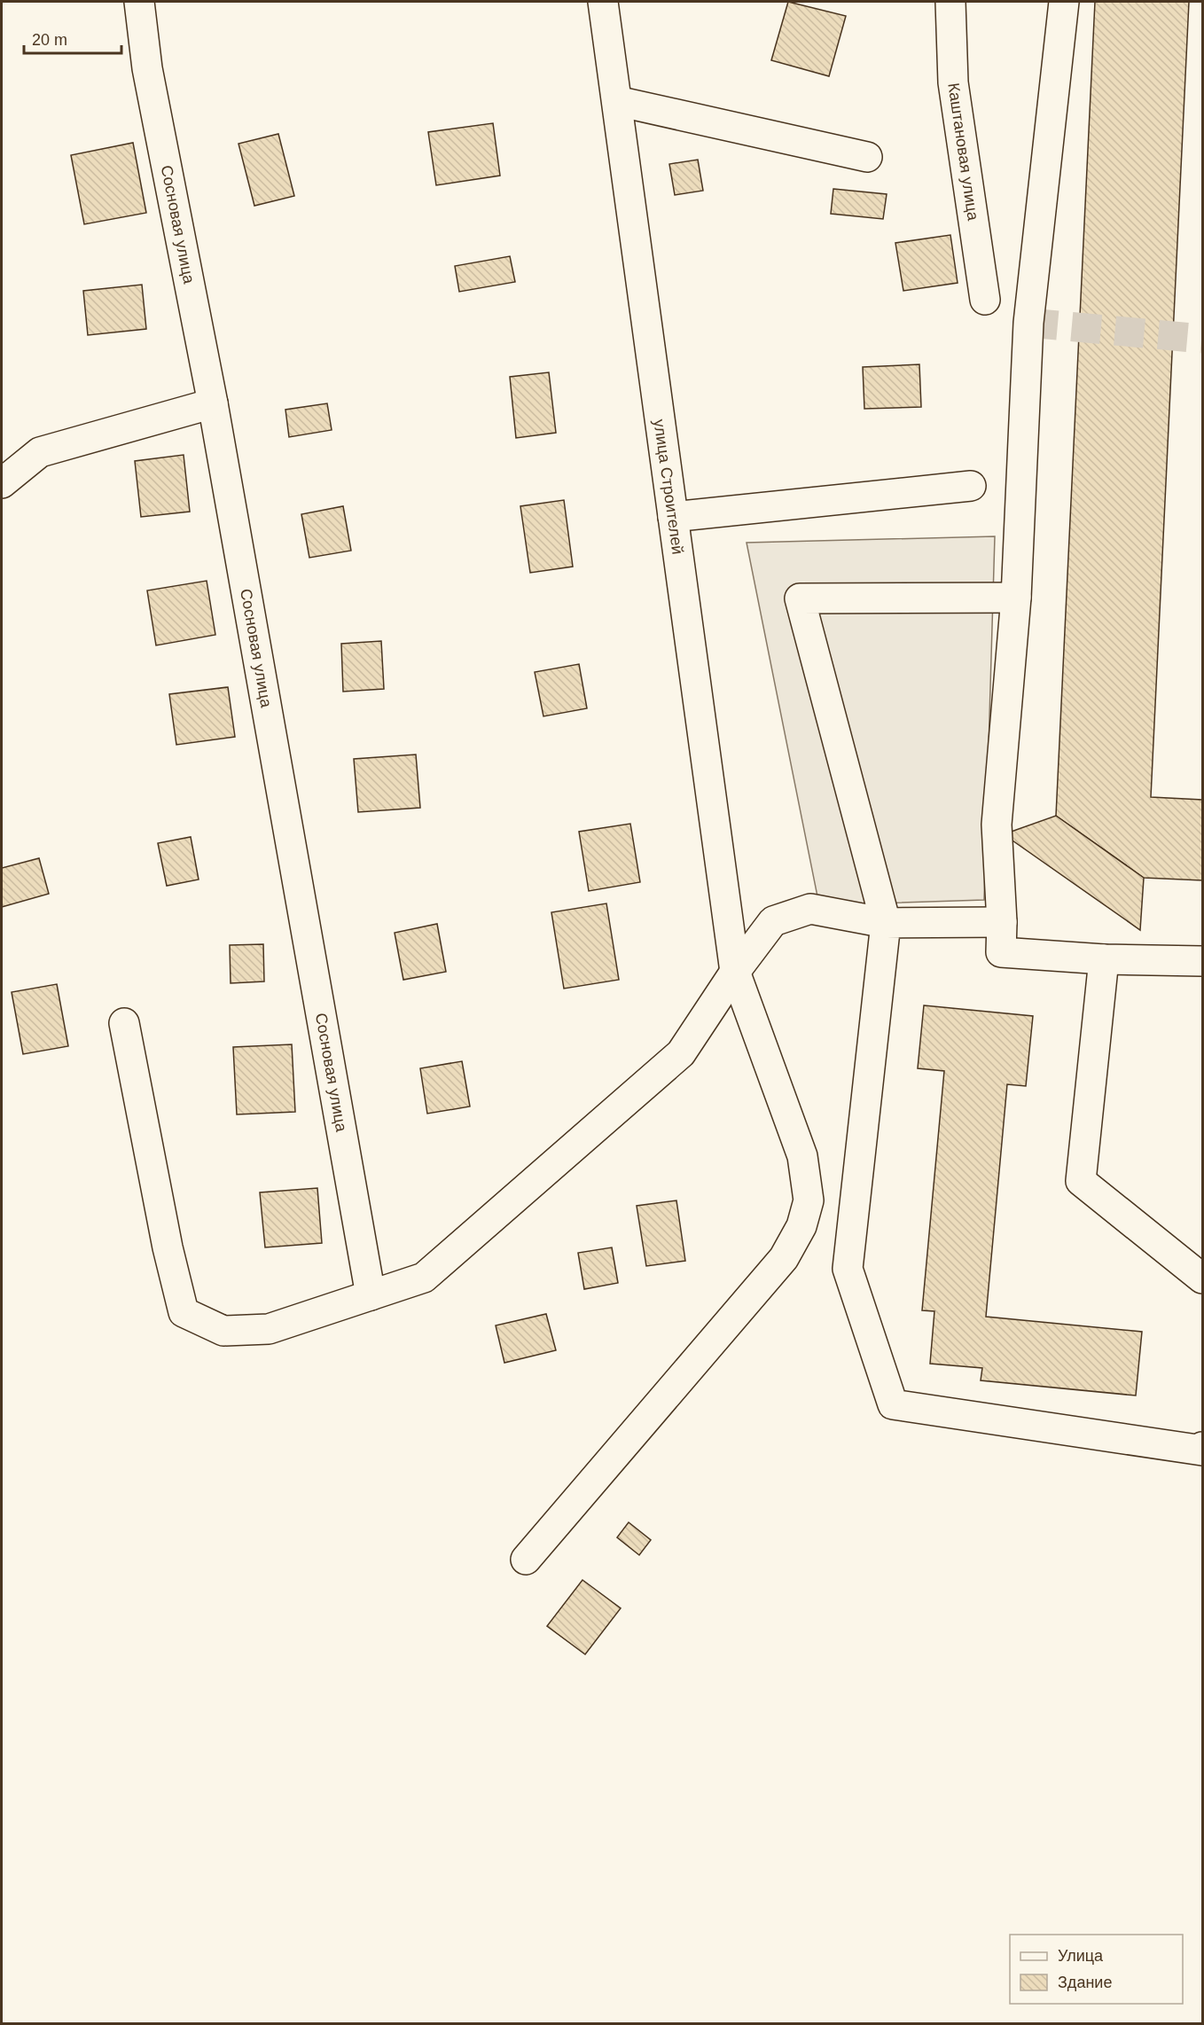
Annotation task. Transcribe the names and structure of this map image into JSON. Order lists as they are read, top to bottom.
{
  "streets": {
    "street": ["Каштановая улица", "Сосновая улица", "улица Строителей"]
  },
  "legend": ["Улица", "Здание"],
  "scale_bar": "20 m"
}
